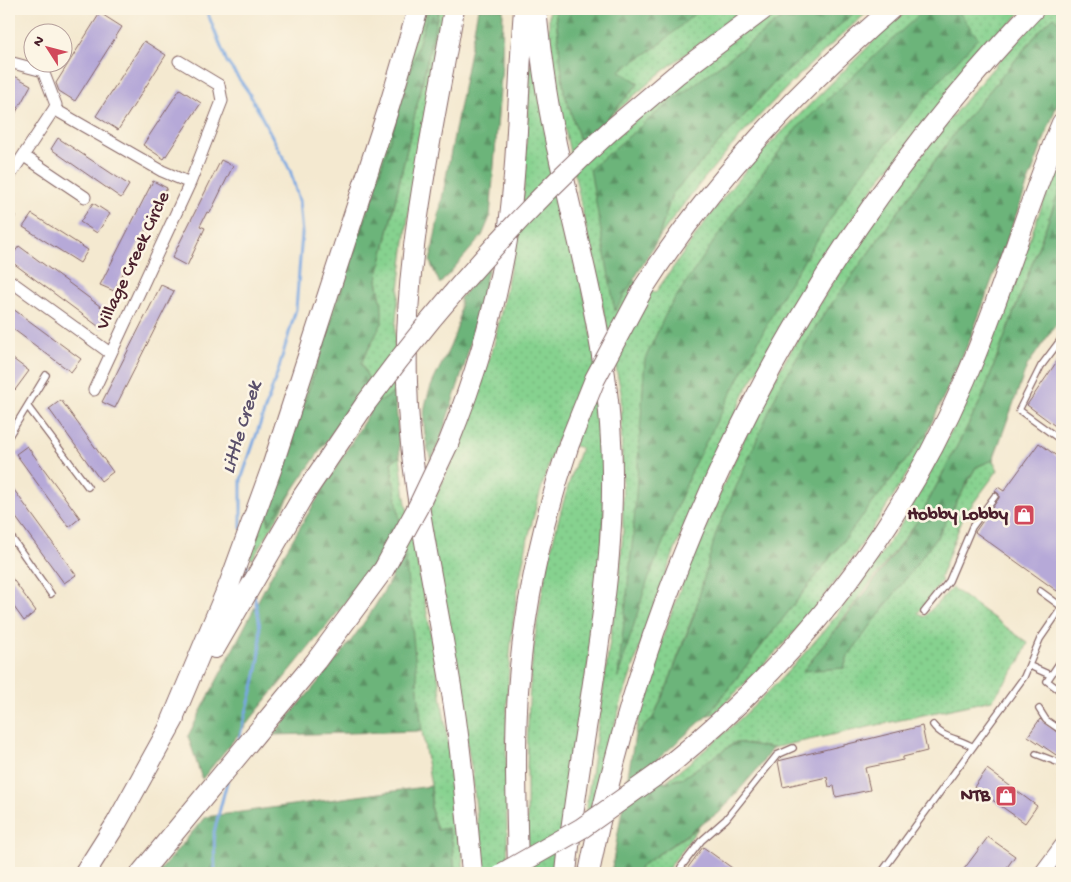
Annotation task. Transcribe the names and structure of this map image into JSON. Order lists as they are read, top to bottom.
{
  "streets": {
    "street": ["Village Creek Circle"]
  },
  "water": ["Little Creek"],
  "places": {
    "shop": ["Hobby Lobby", "NTB"]
  },
  "north": "top left"
}
